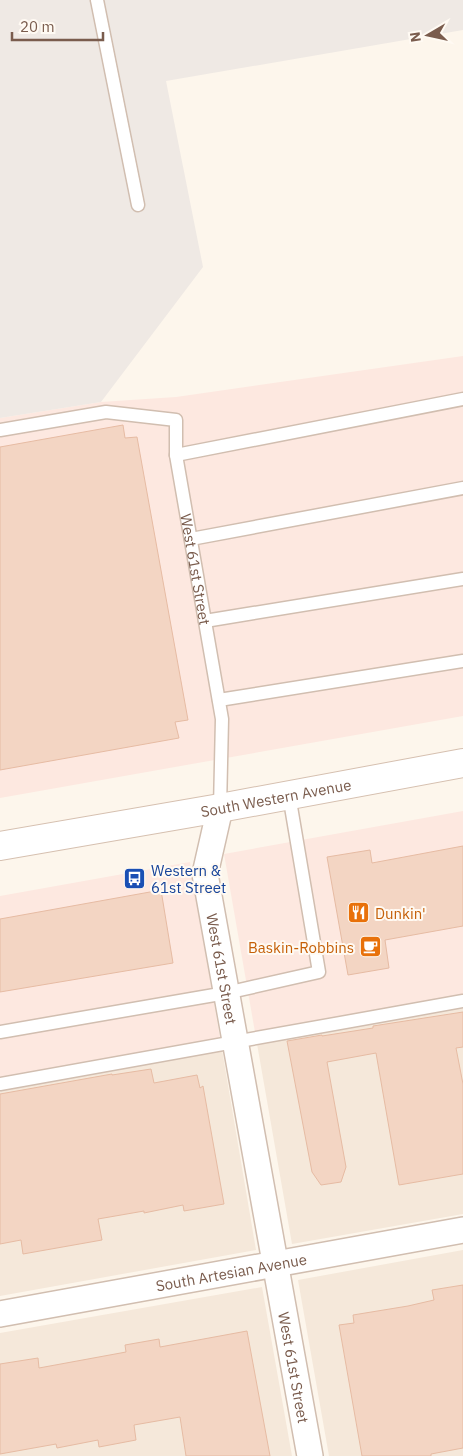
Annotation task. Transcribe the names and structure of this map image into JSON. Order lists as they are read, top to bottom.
{
  "streets": {
    "main road": ["South Western Avenue"],
    "street": ["West 61st Street", "South Artesian Avenue"]
  },
  "crossings": [
    ["West 61st Street", "South Western Avenue"],
    ["West 61st Street", "South Artesian Avenue"]
  ],
  "places": {
    "bus stop": ["Western & 61st Street"],
    "restaurant": ["Dunkin'"],
    "cafe": ["Baskin-Robbins"]
  },
  "scale_bar": "20 m",
  "north": "left"
}
